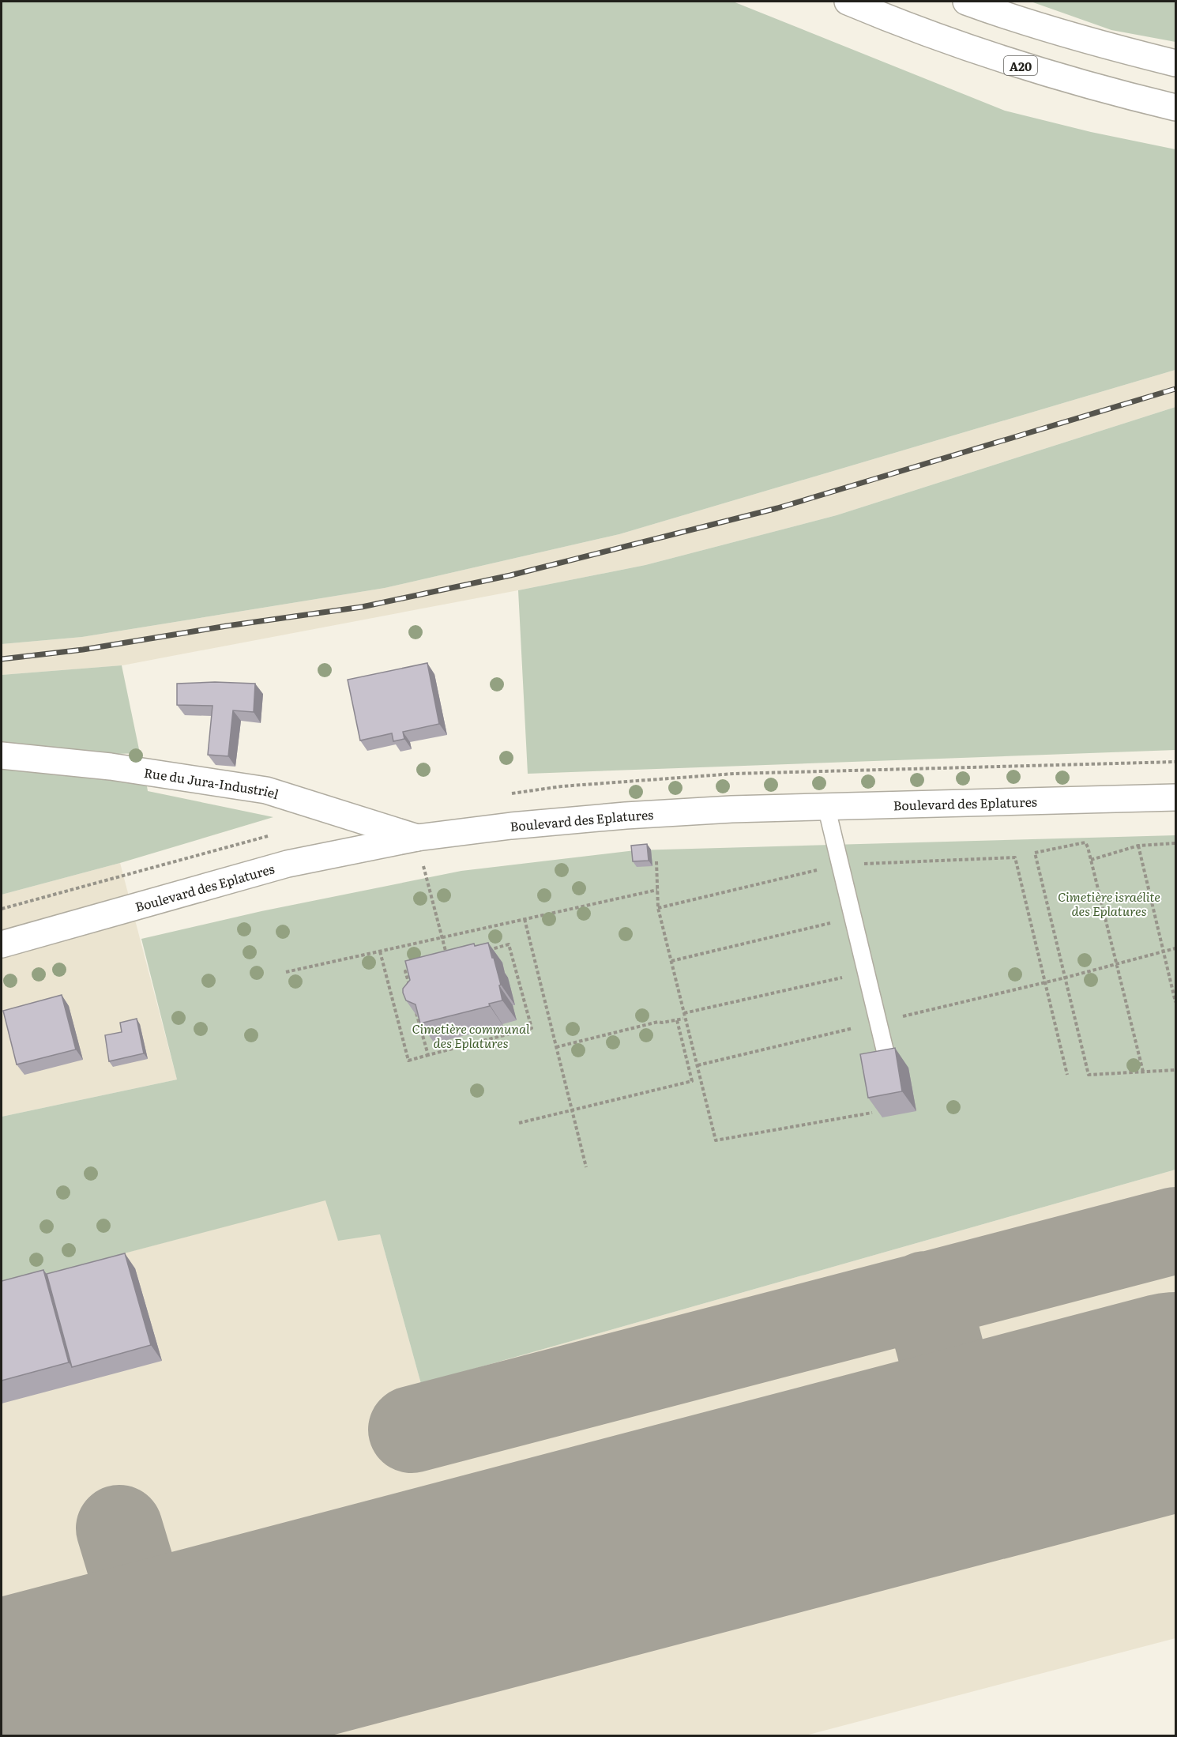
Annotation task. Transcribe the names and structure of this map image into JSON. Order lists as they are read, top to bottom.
{
  "streets": {
    "main road": ["A20", "Rue du Jura-Industriel", "Boulevard des Eplatures"]
  },
  "crossings": [
    ["Rue du Jura-Industriel", "Boulevard des Eplatures"]
  ],
  "parks": ["Cimetière israélite des Eplatures", "Cimetière communal des Eplatures"]
}
